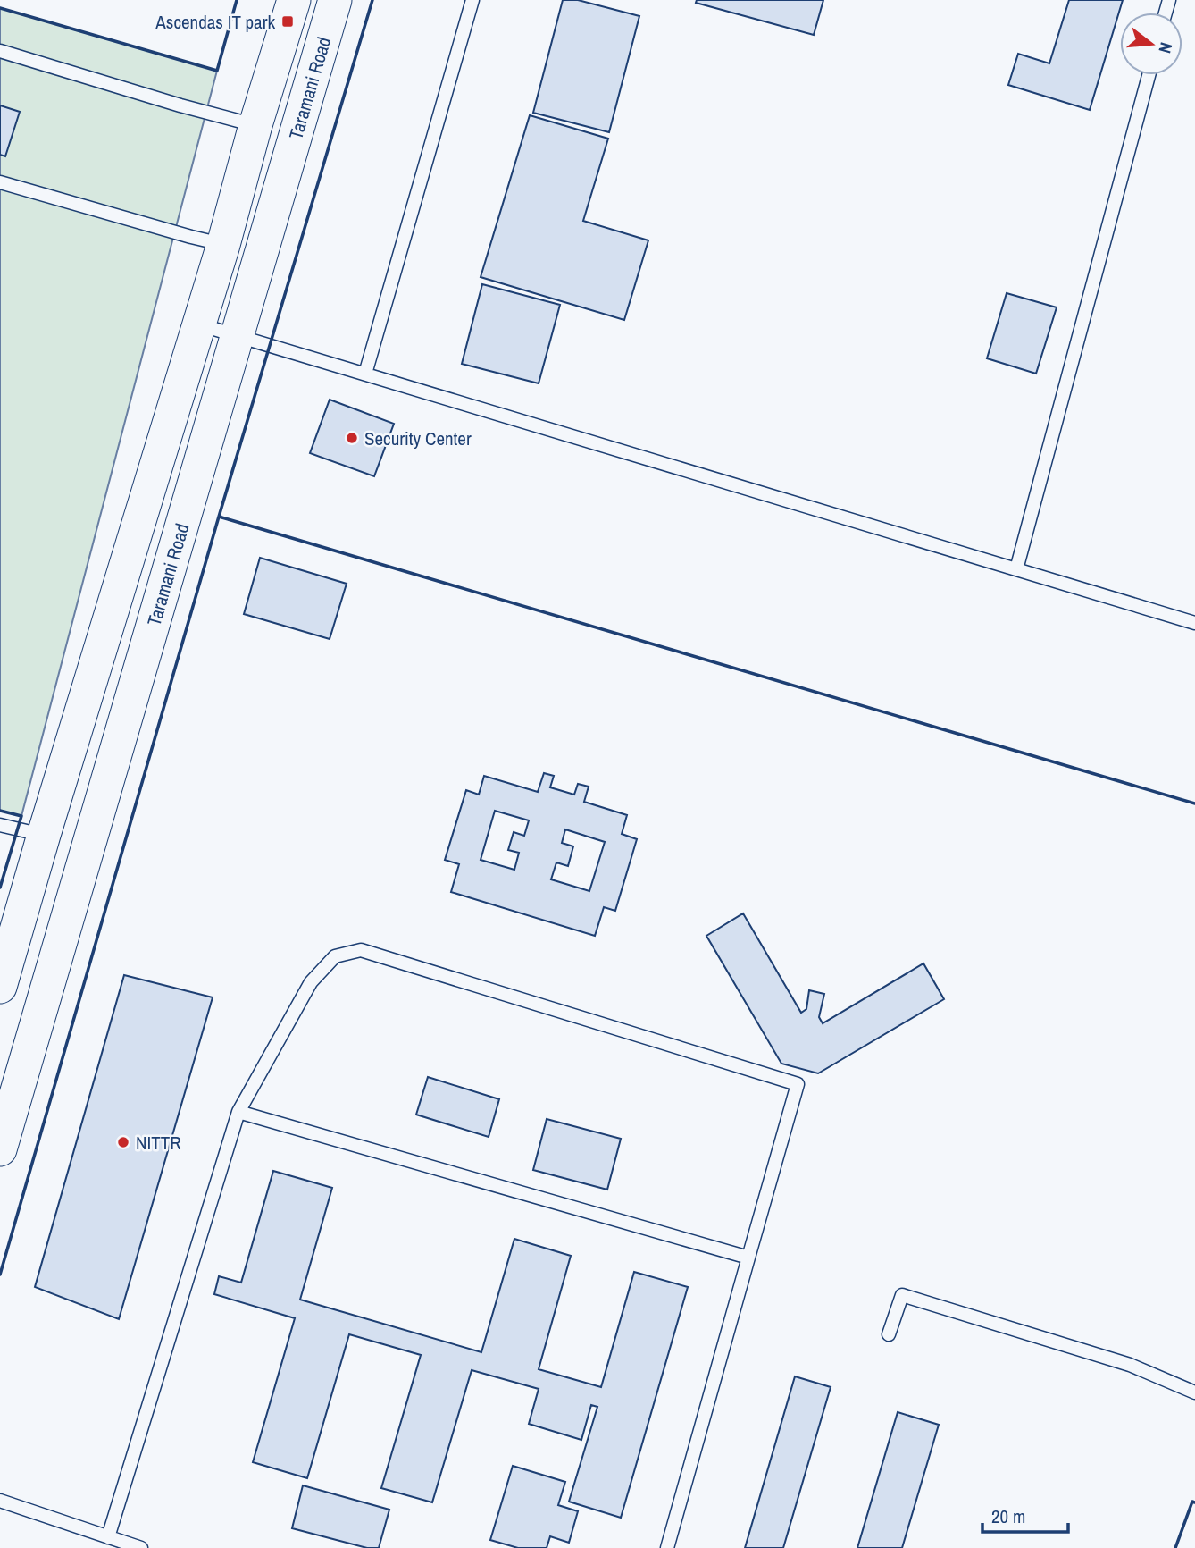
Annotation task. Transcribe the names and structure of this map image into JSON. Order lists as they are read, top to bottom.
{
  "streets": {
    "street": ["Taramani Road"]
  },
  "places": {
    "transit": ["Ascendas IT park"],
    "other": ["Security Center", "NITTR"]
  },
  "scale_bar": "20 m",
  "north": "right"
}
